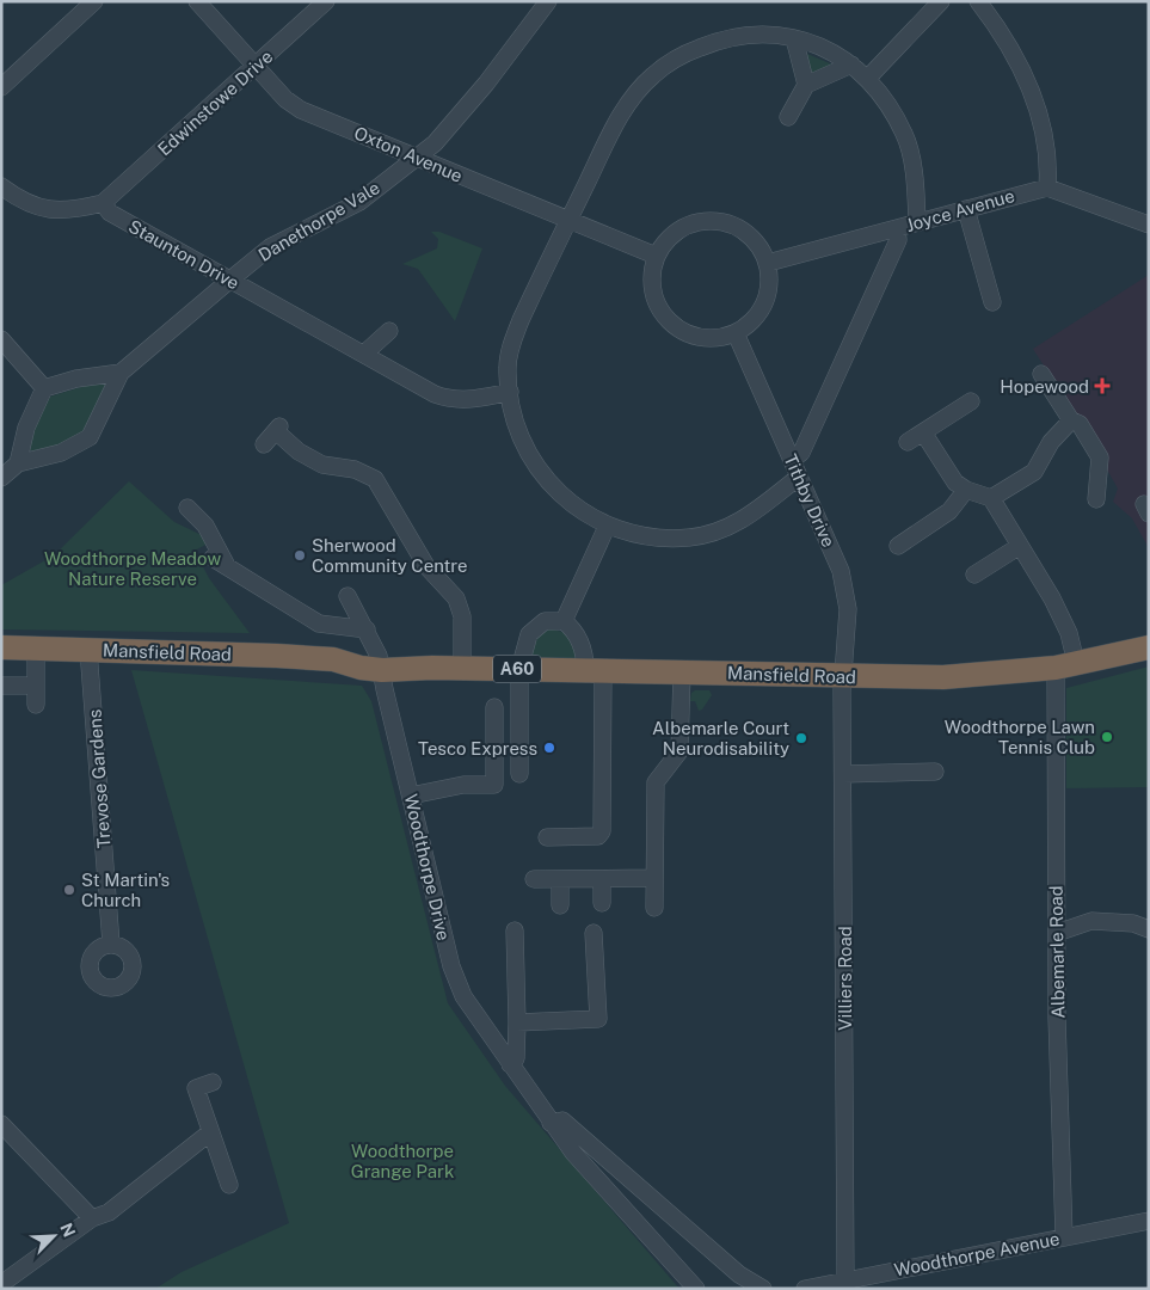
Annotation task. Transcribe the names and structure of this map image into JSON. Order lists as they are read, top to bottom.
{
  "streets": {
    "highway": ["Mansfield Road", "A60"],
    "street": [
      "Edwinstowe Drive",
      "Oxton Avenue",
      "Joyce Avenue",
      "Danethorpe Vale",
      "Staunton Drive",
      "Tithby Drive",
      "Trevose Gardens",
      "Woodthorpe Drive",
      "Albemarle Road",
      "Villiers Road",
      "Woodthorpe Avenue"
    ]
  },
  "crossings": [
    ["Edwinstowe Drive", "Oxton Avenue"],
    ["Edwinstowe Drive", "Staunton Drive"],
    ["Oxton Avenue", "Joyce Avenue"],
    ["Oxton Avenue", "Danethorpe Vale"],
    ["Oxton Avenue", "Tithby Drive"],
    ["Joyce Avenue", "Tithby Drive"],
    ["Danethorpe Vale", "Staunton Drive"],
    ["Tithby Drive", "Mansfield Road"],
    ["Tithby Drive", "Villiers Road"],
    ["Mansfield Road", "Trevose Gardens"],
    ["Mansfield Road", "Woodthorpe Drive"],
    ["Mansfield Road", "Albemarle Road"],
    ["Mansfield Road", "Villiers Road"],
    ["Albemarle Road", "Woodthorpe Avenue"],
    ["Villiers Road", "Woodthorpe Avenue"]
  ],
  "parks": ["Woodthorpe Meadow Nature Reserve", "Woodthorpe Grange Park"],
  "places": {
    "health": ["Hopewood"],
    "other": [
      "Sherwood Community Centre",
      "Woodthorpe Lawn Tennis Club",
      "Albemarle Court Neurodisability",
      "Tesco Express",
      "St Martin's Church"
    ]
  },
  "north": "top right"
}
